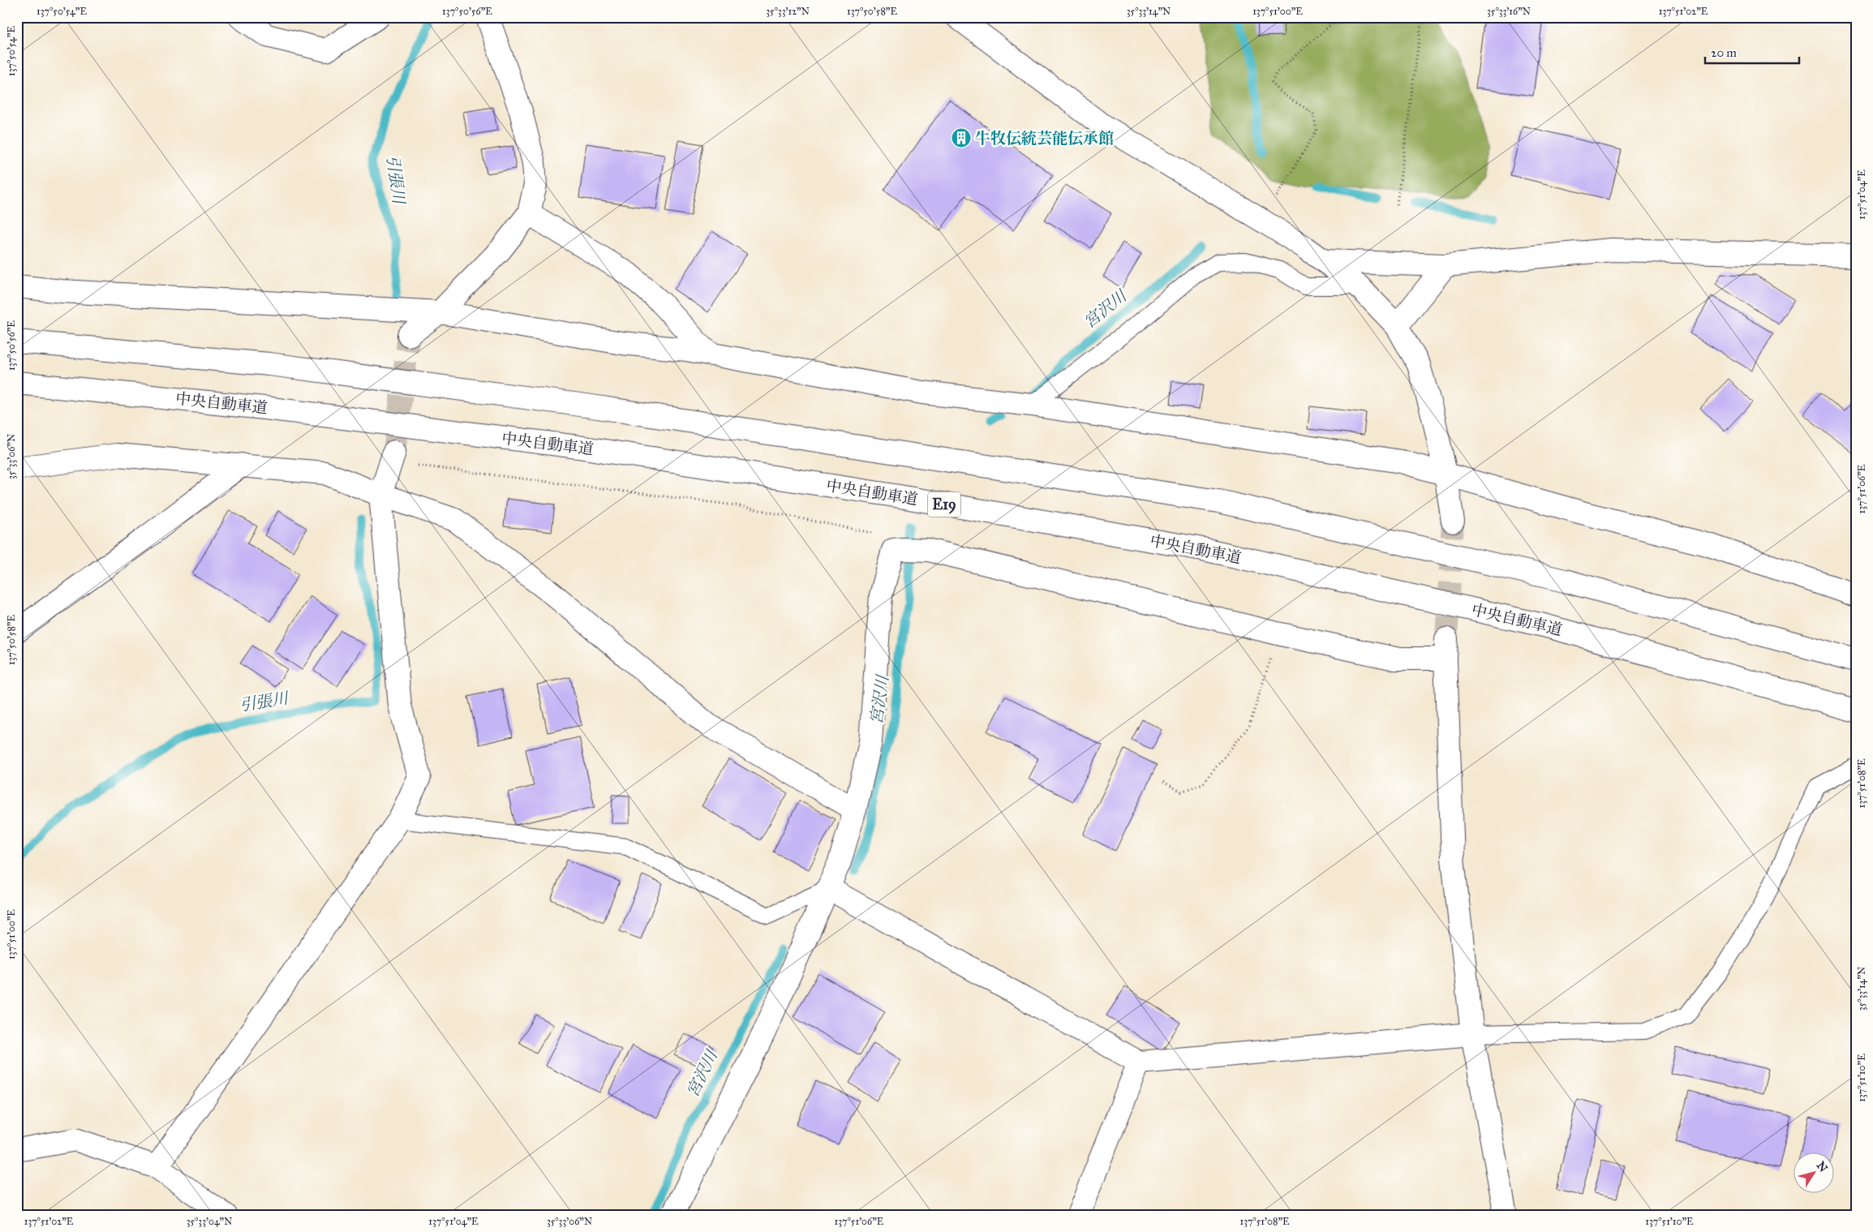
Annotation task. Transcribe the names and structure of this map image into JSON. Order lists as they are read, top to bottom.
{
  "streets": {
    "main road": ["中央自動車道", "E19"]
  },
  "water": ["引張川", "宮沢川"],
  "places": {
    "building": ["牛牧伝統芸能伝承館"]
  },
  "scale_bar": "20 m",
  "north": "top right",
  "coordinates": [
    "137°50'54\"E",
    "137°50'56\"E",
    "35°33'12\"N",
    "137°50'58\"E",
    "35°33'14\"N",
    "137°51'00\"E",
    "35°33'16\"N",
    "137°51'02\"E",
    "137°51'04\"E",
    "35°33'06\"N",
    "137°51'06\"E",
    "137°51'08\"E",
    "137°51'10\"E",
    "35°33'04\"N"
  ]
}
